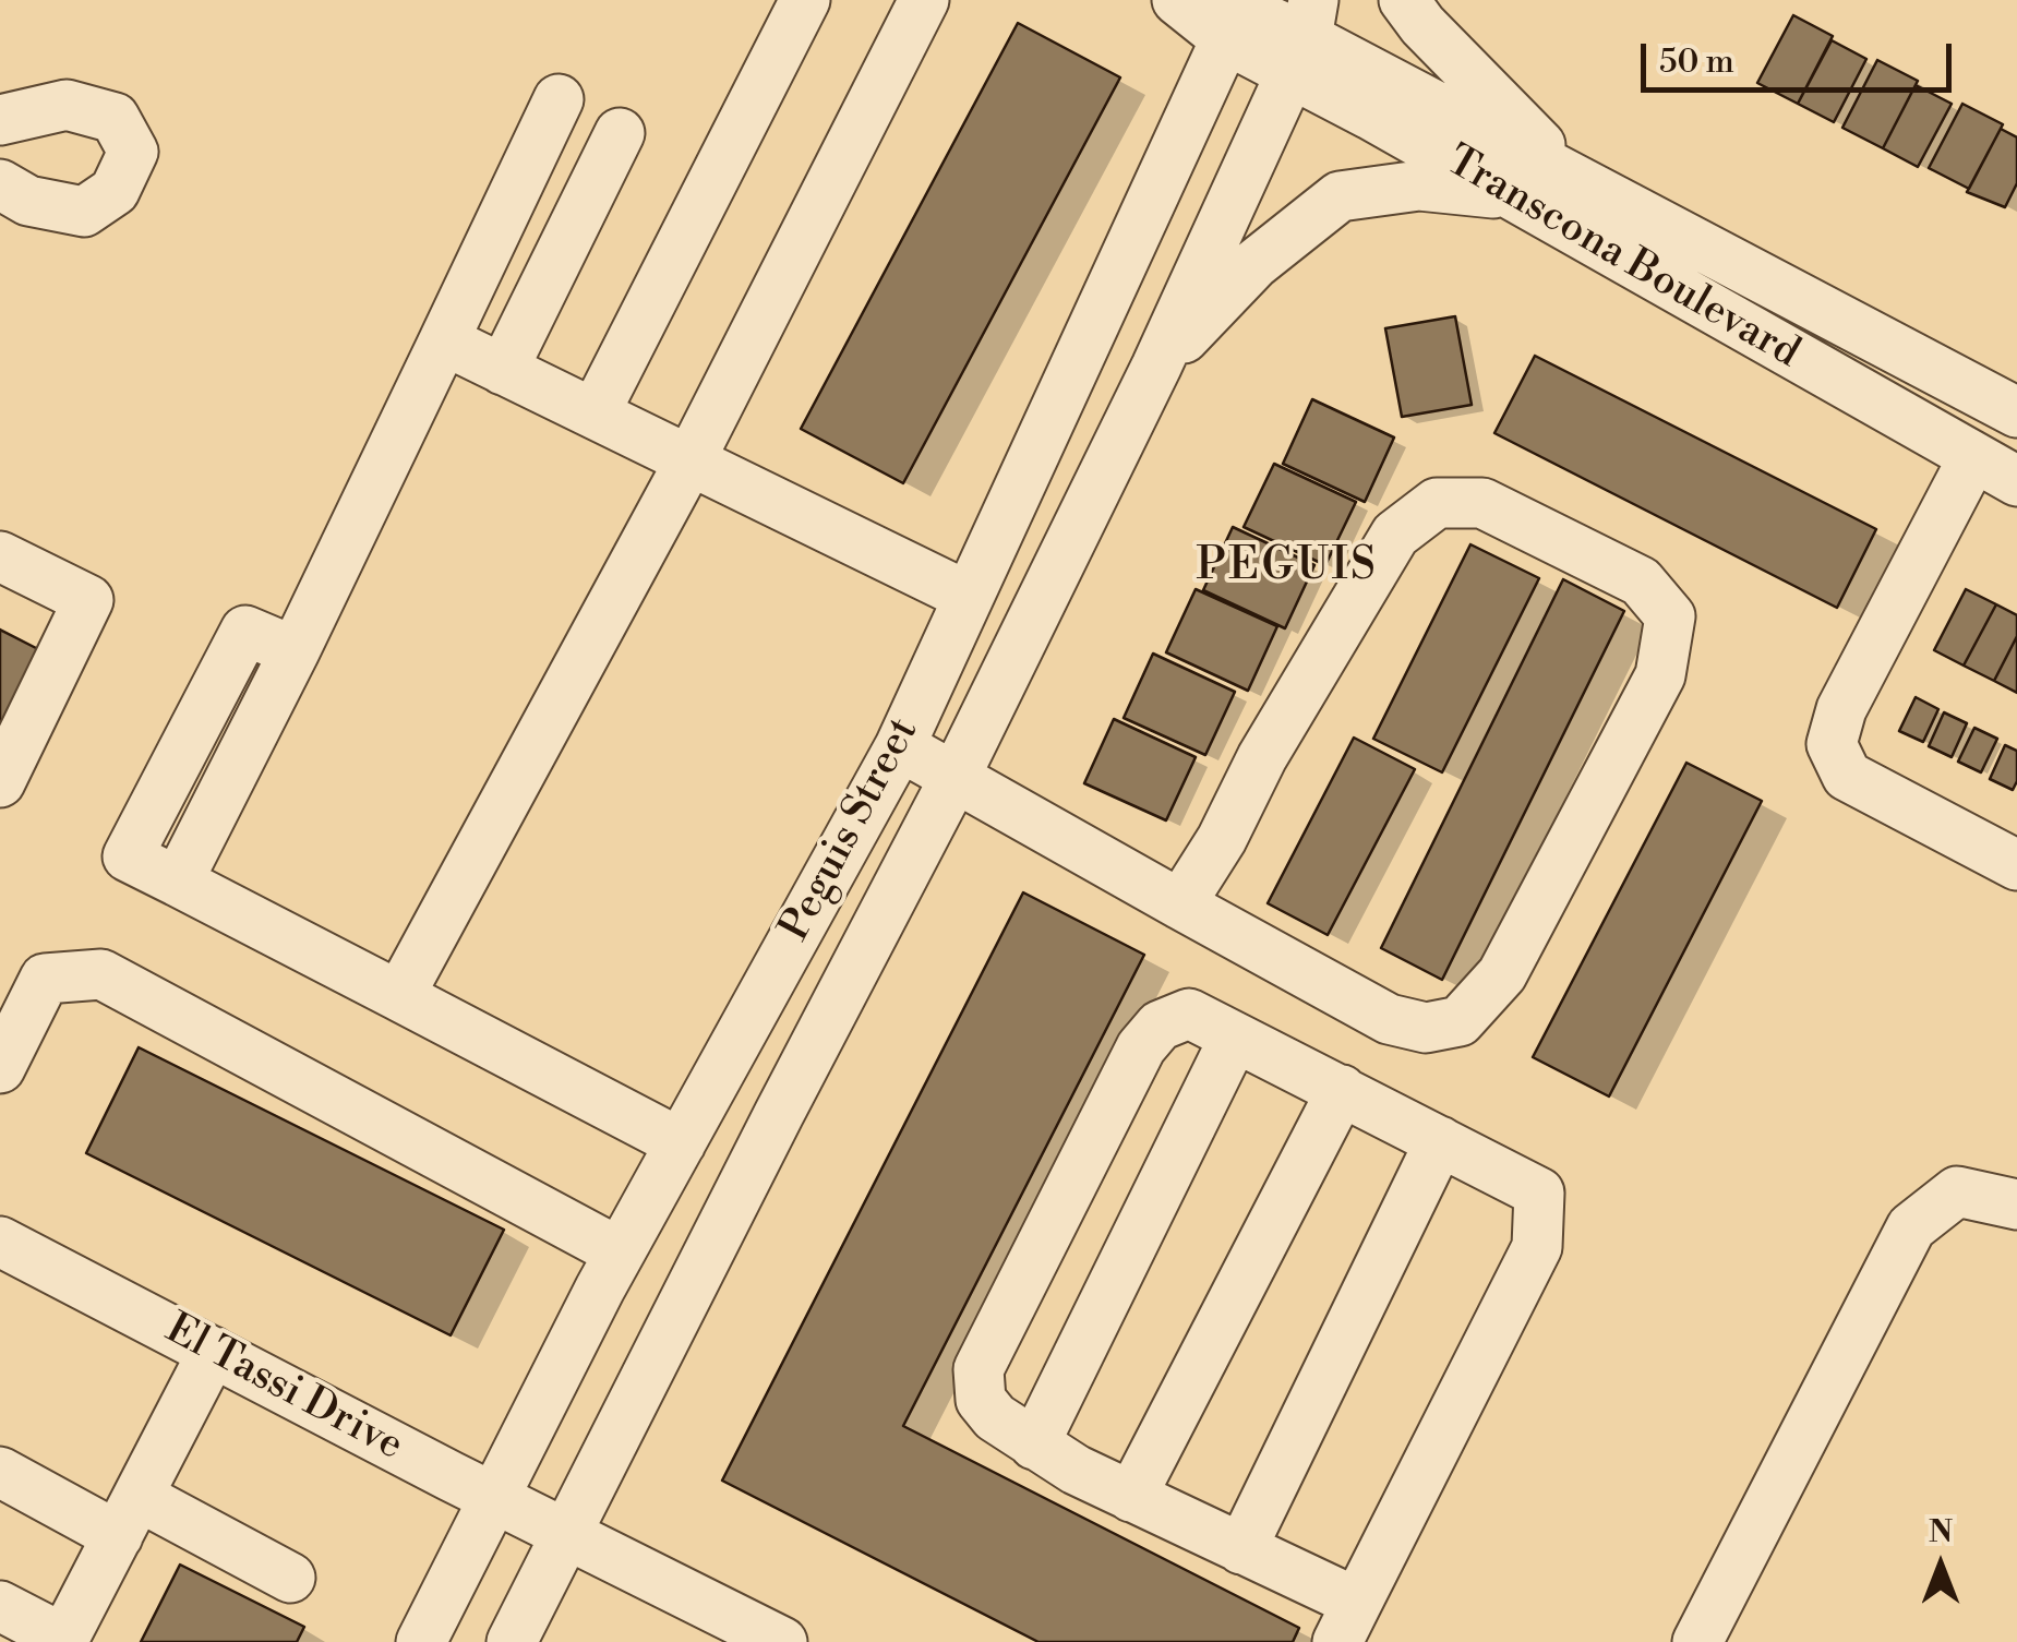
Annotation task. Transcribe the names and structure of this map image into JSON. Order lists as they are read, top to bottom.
{
  "streets": {
    "street": ["Transcona Boulevard", "Peguis Street", "El Tassi Drive"]
  },
  "crossings": [
    ["Transcona Boulevard", "Peguis Street"],
    ["Peguis Street", "El Tassi Drive"]
  ],
  "districts": ["PEGUIS"],
  "scale_bar": "50 m",
  "north": "top"
}
